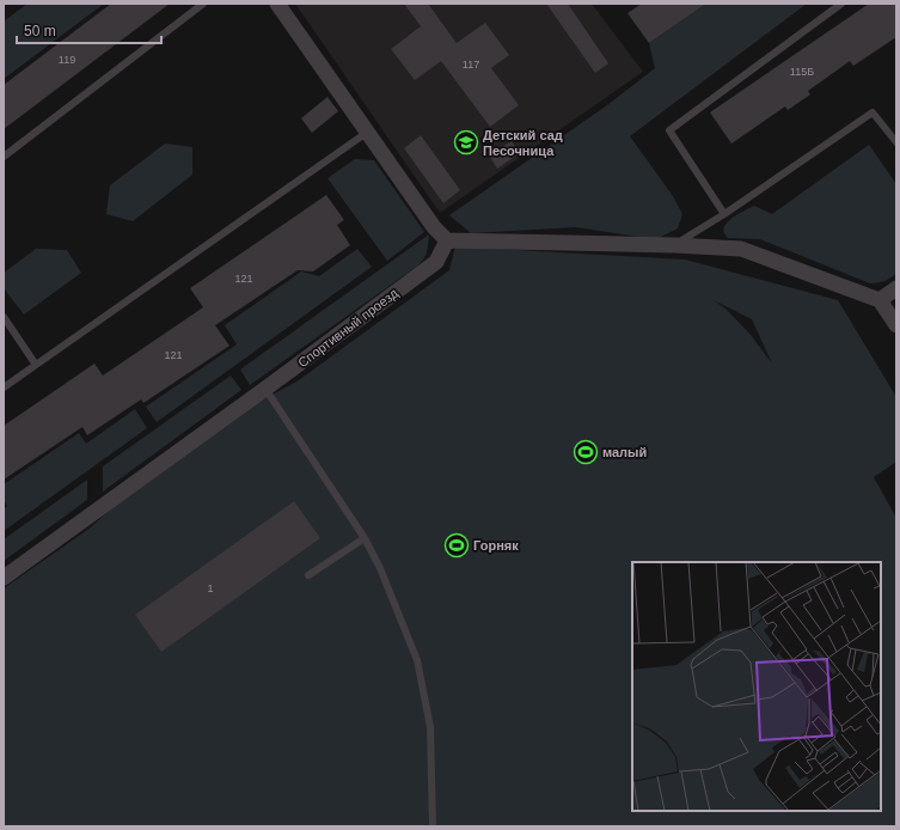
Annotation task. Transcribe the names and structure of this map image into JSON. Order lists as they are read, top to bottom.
{
  "streets": {
    "street": ["Спортивный проезд"]
  },
  "places": {
    "school or university": ["Детский сад Песочница"],
    "sports": ["малый", "Горняк"]
  },
  "house_numbers": [
    "119",
    "117",
    "115Б",
    "121",
    "121",
    "1"
  ],
  "scale_bar": "50 m"
}
